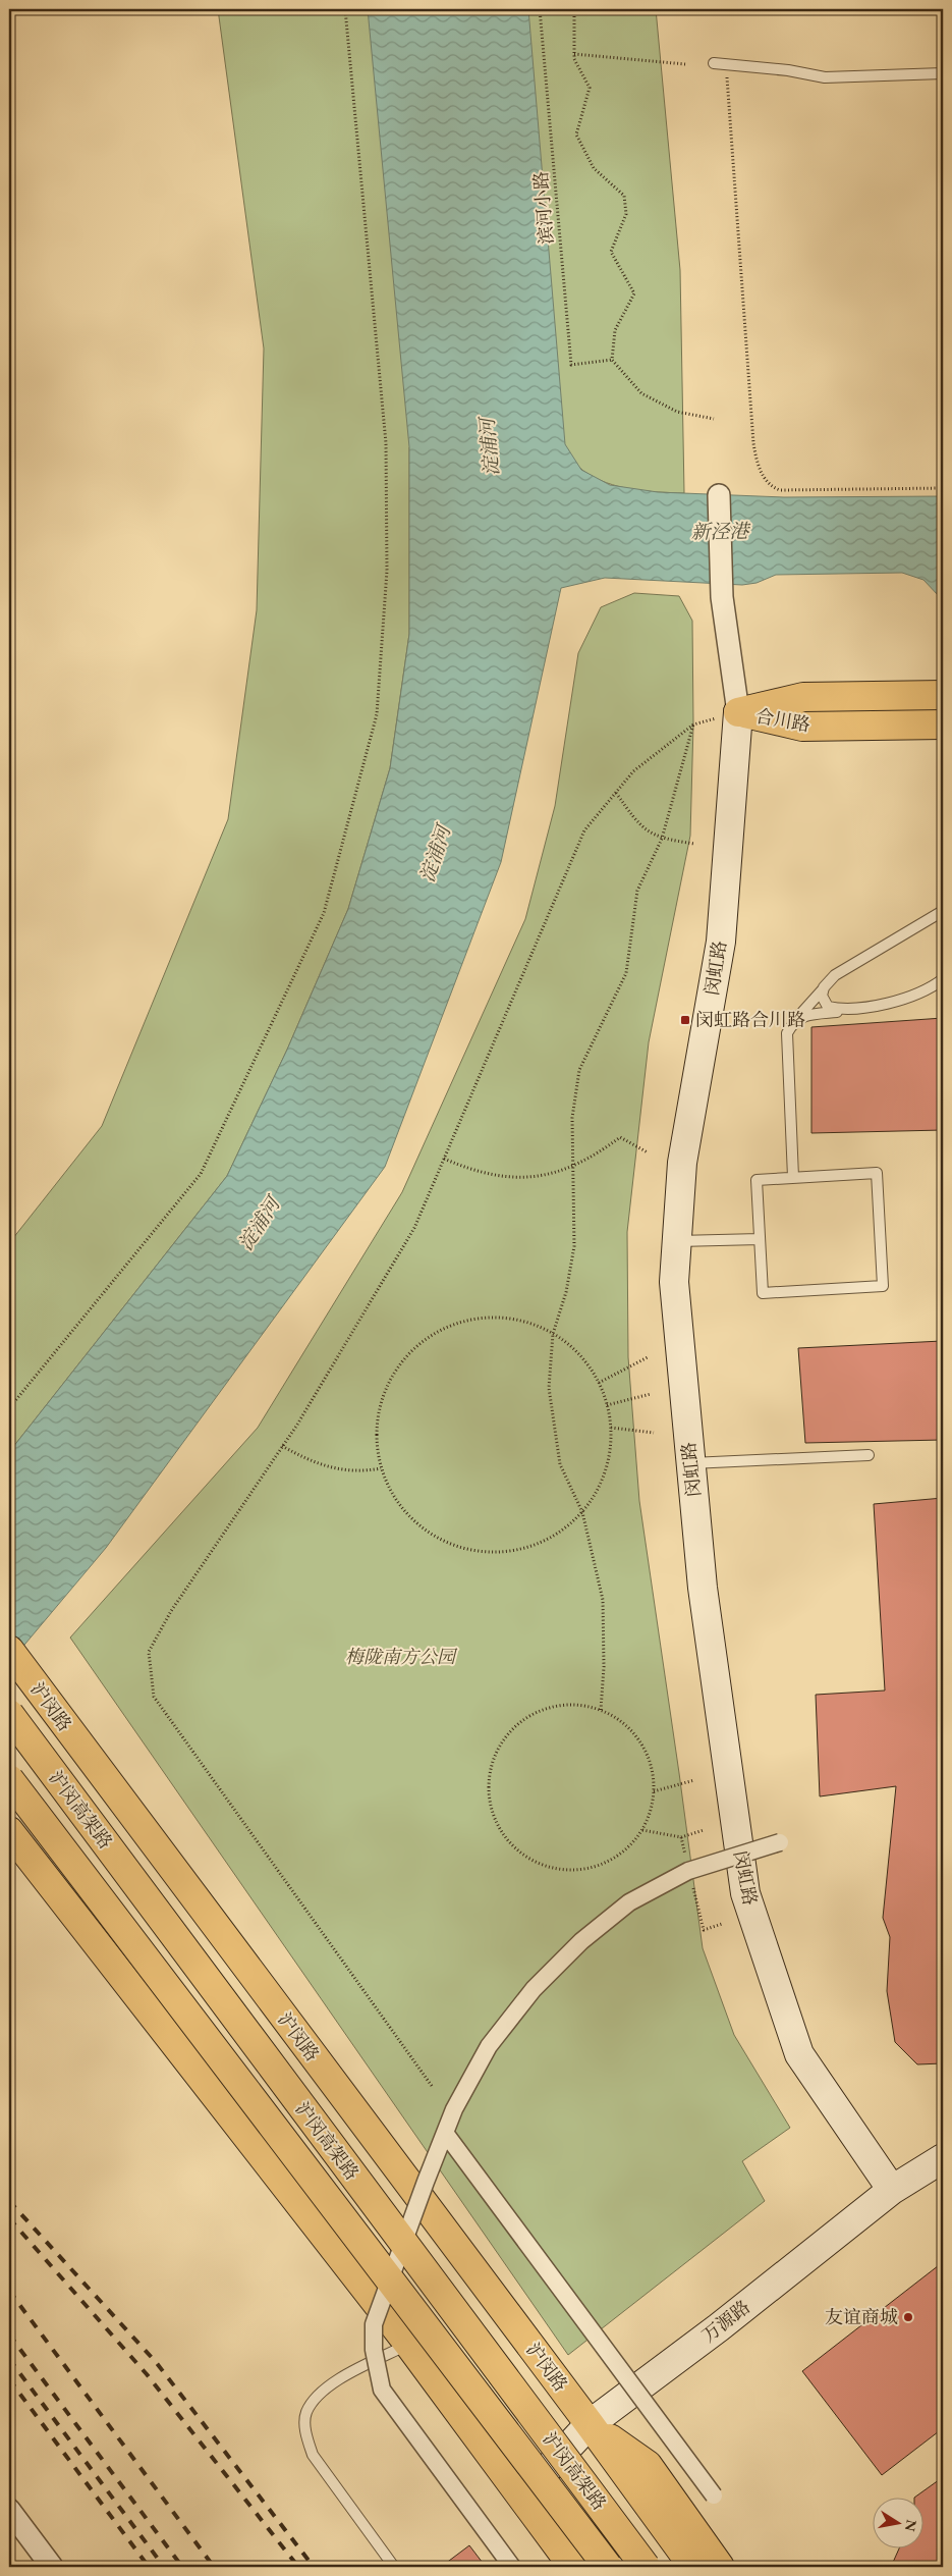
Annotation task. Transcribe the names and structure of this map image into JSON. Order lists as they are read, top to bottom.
{
  "streets": {
    "main road": [
      "合川路",
      "闵虹路",
      "沪闵路",
      "沪闵高架路",
      "万源路"
    ],
    "path": ["滨河小路"]
  },
  "crossings": [
    ["合川路", "闵虹路"],
    ["闵虹路", "万源路"],
    ["沪闵路", "万源路"]
  ],
  "water": ["淀浦河", "新泾港"],
  "parks": ["梅陇南方公园"],
  "places": {
    "transit": ["闵虹路合川路"],
    "other": ["友谊商城"]
  },
  "north": "right"
}
